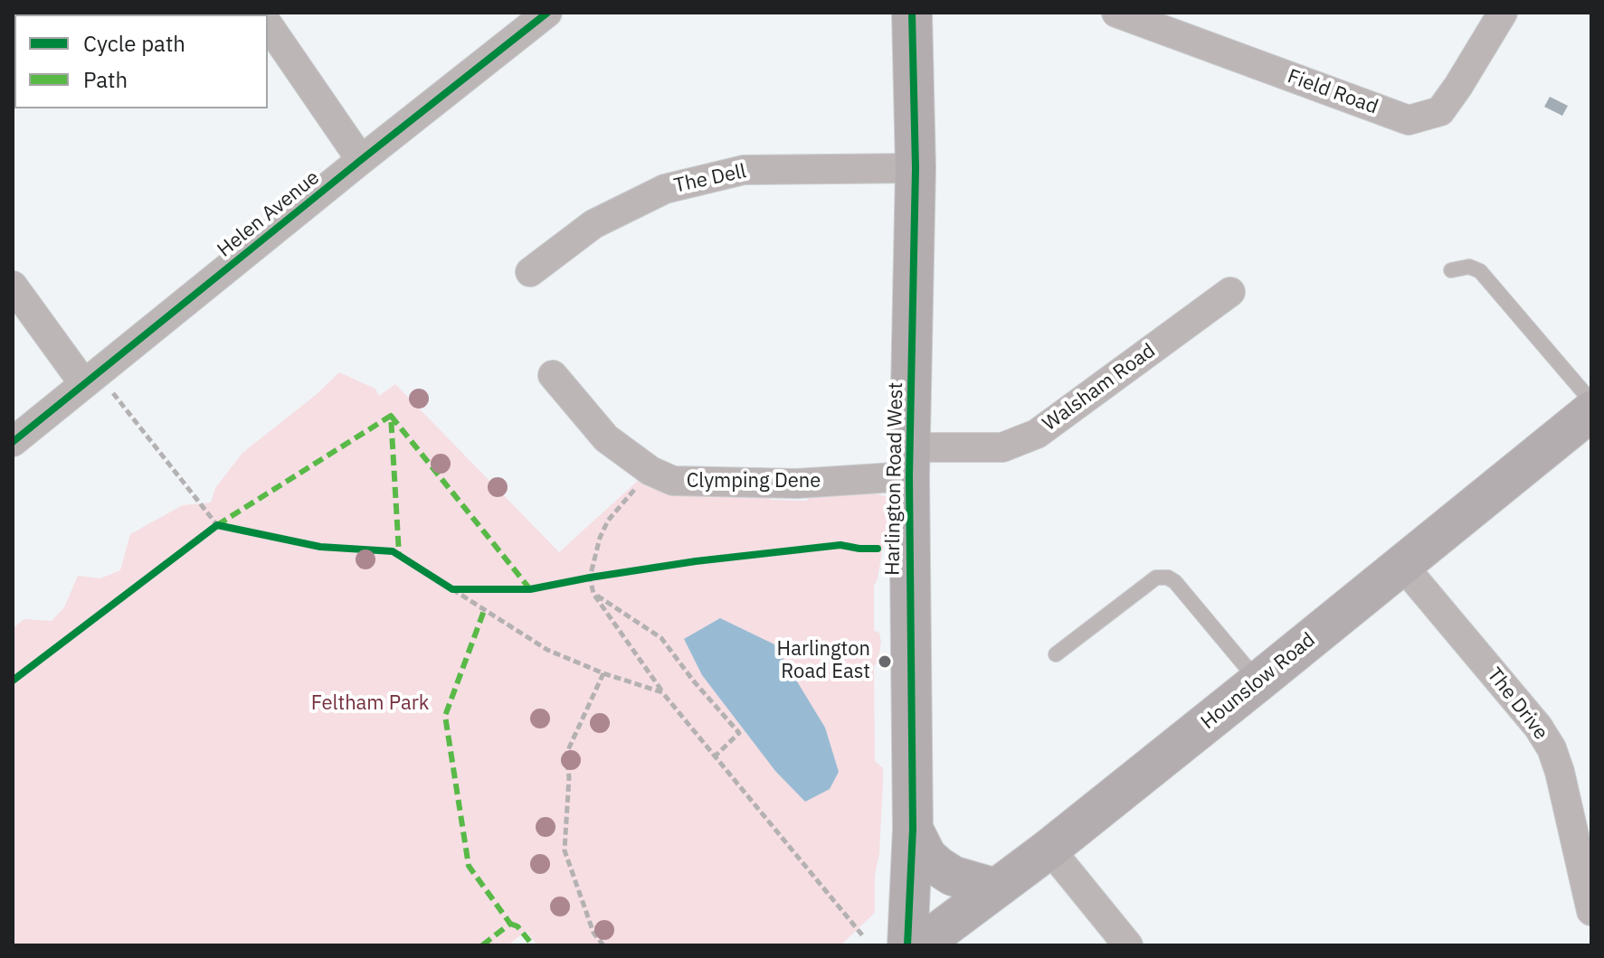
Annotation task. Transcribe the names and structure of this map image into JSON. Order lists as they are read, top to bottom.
{
  "streets": {
    "main road": ["Harlington Road West", "Hounslow Road"],
    "street": [
      "Field Road",
      "The Dell",
      "Helen Avenue",
      "Walsham Road",
      "Clymping Dene",
      "The Drive"
    ]
  },
  "crossings": [
    ["The Dell", "Harlington Road West"],
    ["Walsham Road", "Harlington Road West"],
    ["Walsham Road", "Clymping Dene"],
    ["Harlington Road West", "Clymping Dene"],
    ["Hounslow Road", "The Drive"]
  ],
  "parks": ["Feltham Park"],
  "places": ["Harlington Road East"],
  "legend": ["Cycle path", "Path"]
}
